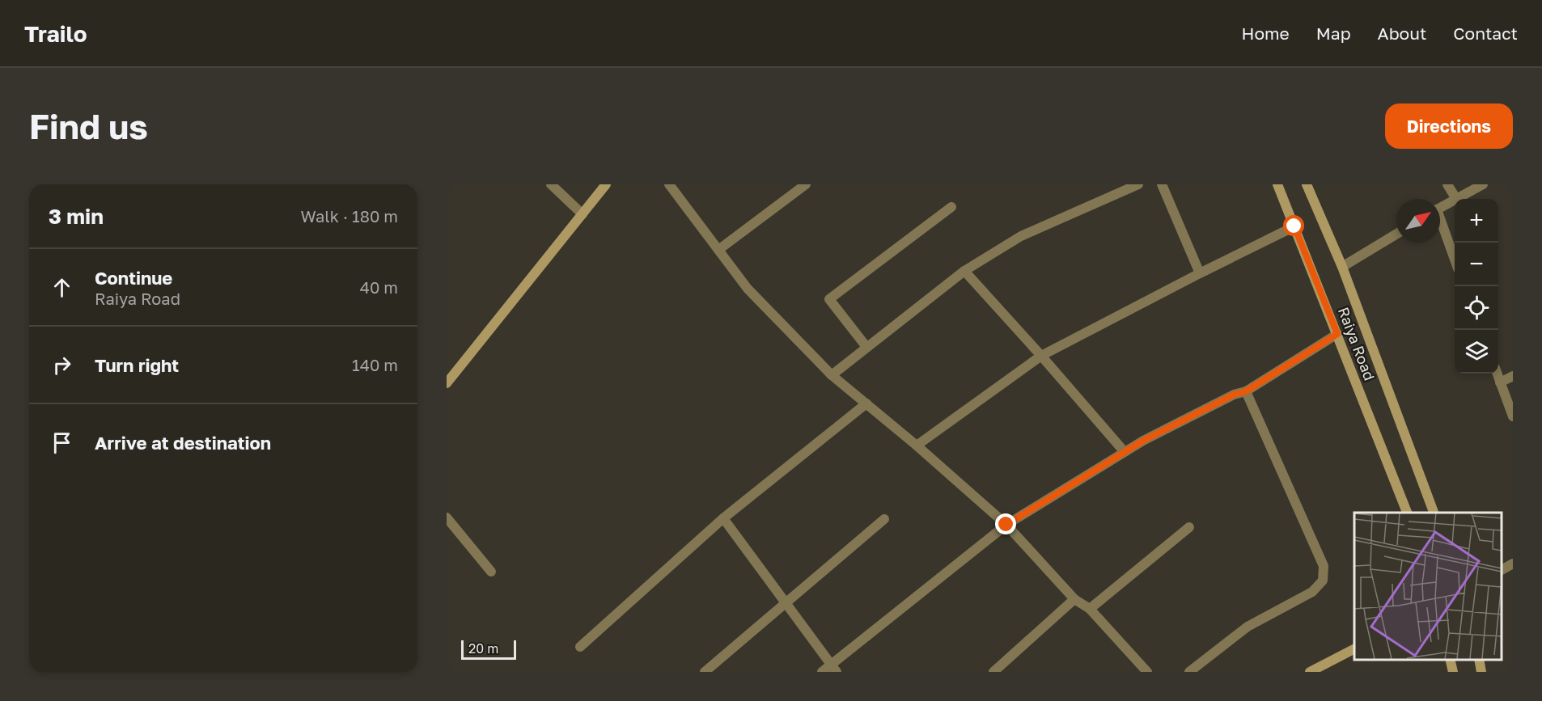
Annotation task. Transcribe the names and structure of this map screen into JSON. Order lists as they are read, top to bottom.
{
  "streets": {
    "street": ["Raiya Road"]
  },
  "scale_bar": "20 m",
  "north": "top right",
  "page": {
    "header": "Trailo",
    "nav": [
      "Home",
      "Map",
      "About",
      "Contact"
    ],
    "buttons": "Directions",
    "title": "Find us",
    "heading": ["3 min", "Walk · 180 m"],
    "map_buttons": ["+", "−"],
    "list": [
      ["Continue", "Raiya Road", "40 m"],
      ["Turn right", "140 m"],
      "Arrive at destination"
    ],
    "scale": "20 m"
  }
}
